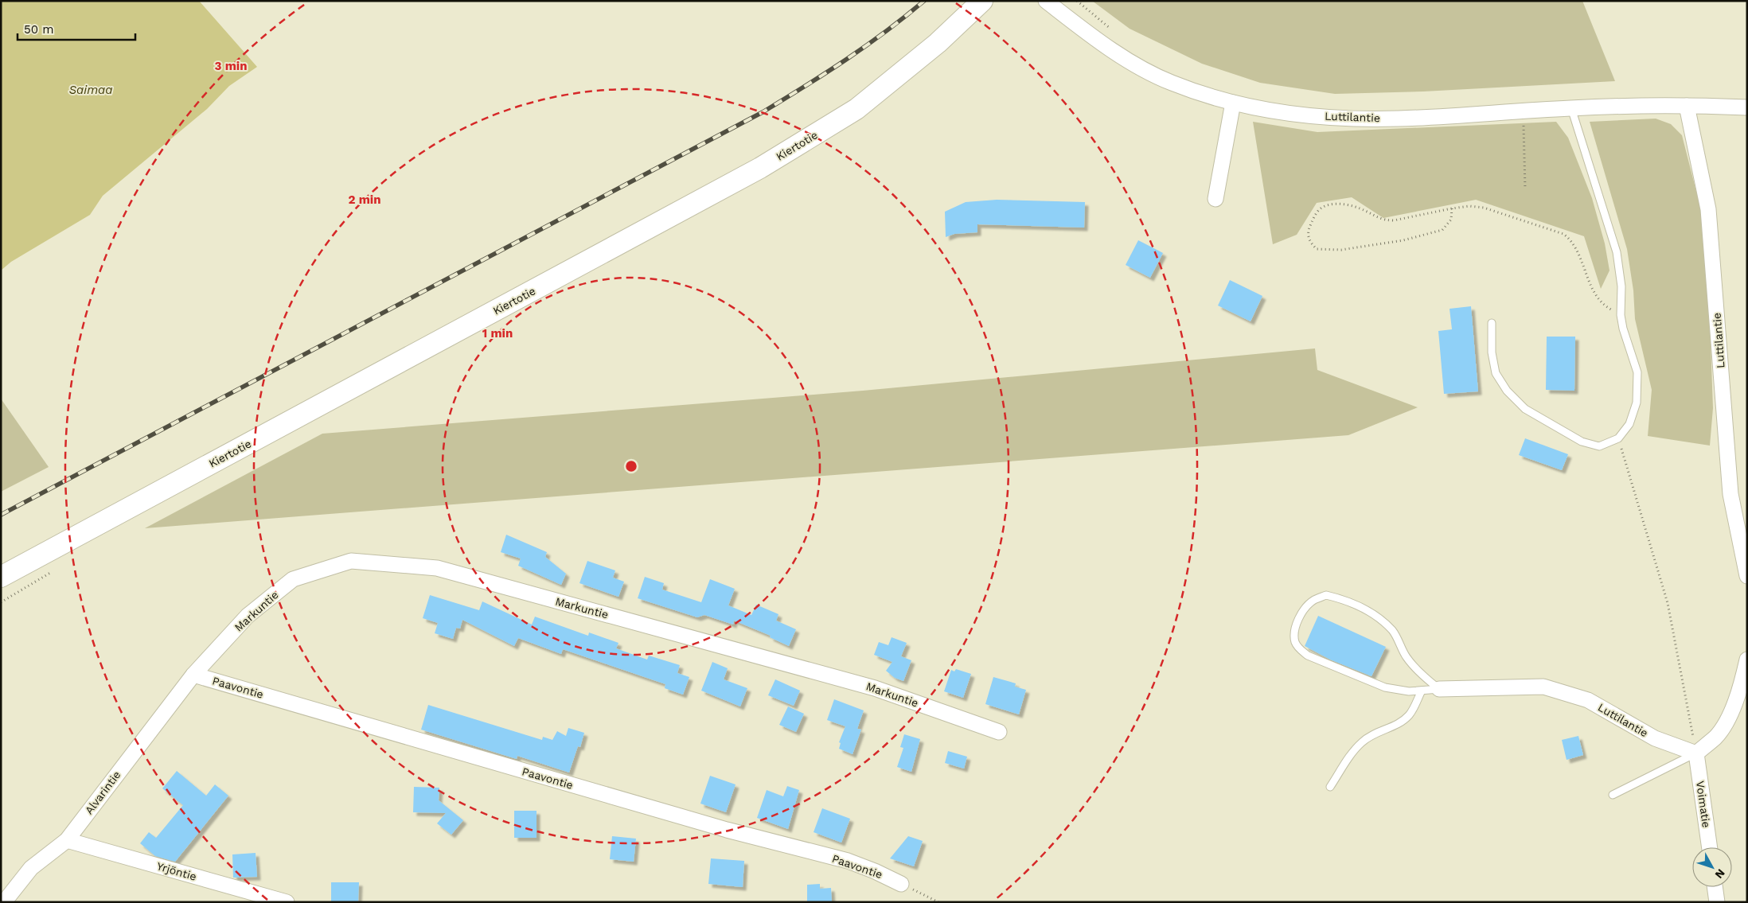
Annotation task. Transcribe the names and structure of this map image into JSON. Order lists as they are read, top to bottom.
{
  "streets": {
    "street": [
      "Luttilantie",
      "Kiertotie",
      "Markuntie",
      "Paavontie",
      "Alvarintie",
      "Voimatie",
      "Yrjöntie"
    ]
  },
  "crossings": [
    ["Luttilantie", "Voimatie"],
    ["Markuntie", "Paavontie"],
    ["Markuntie", "Alvarintie"],
    ["Paavontie", "Alvarintie"],
    ["Alvarintie", "Yrjöntie"]
  ],
  "water": ["Saimaa"],
  "scale_bar": "50 m",
  "north": "bottom right",
  "rings": ["3 min", "2 min", "1 min"]
}
